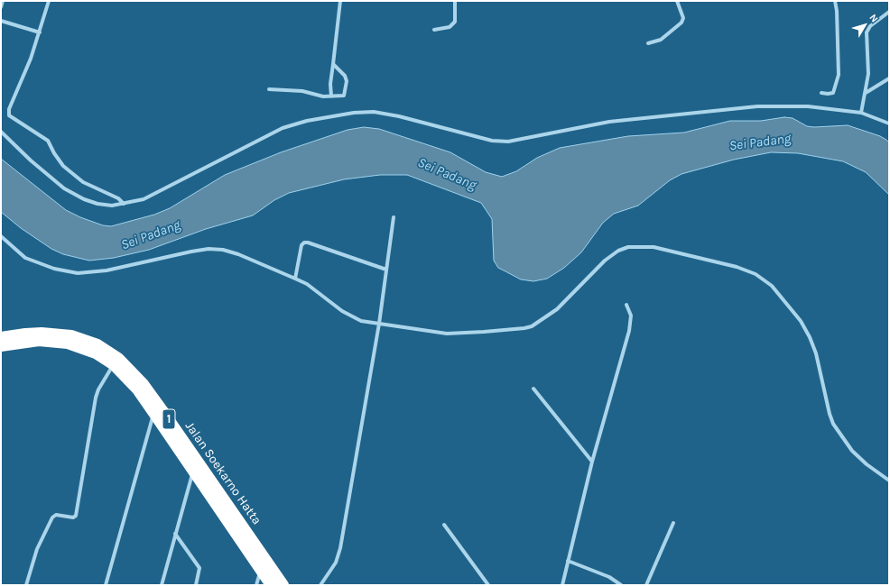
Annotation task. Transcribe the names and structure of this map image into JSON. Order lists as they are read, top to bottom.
{
  "streets": {
    "highway": ["1", "Jalan Soekarno Hatta"]
  },
  "water": ["Sei Padang"],
  "north": "top right"
}
